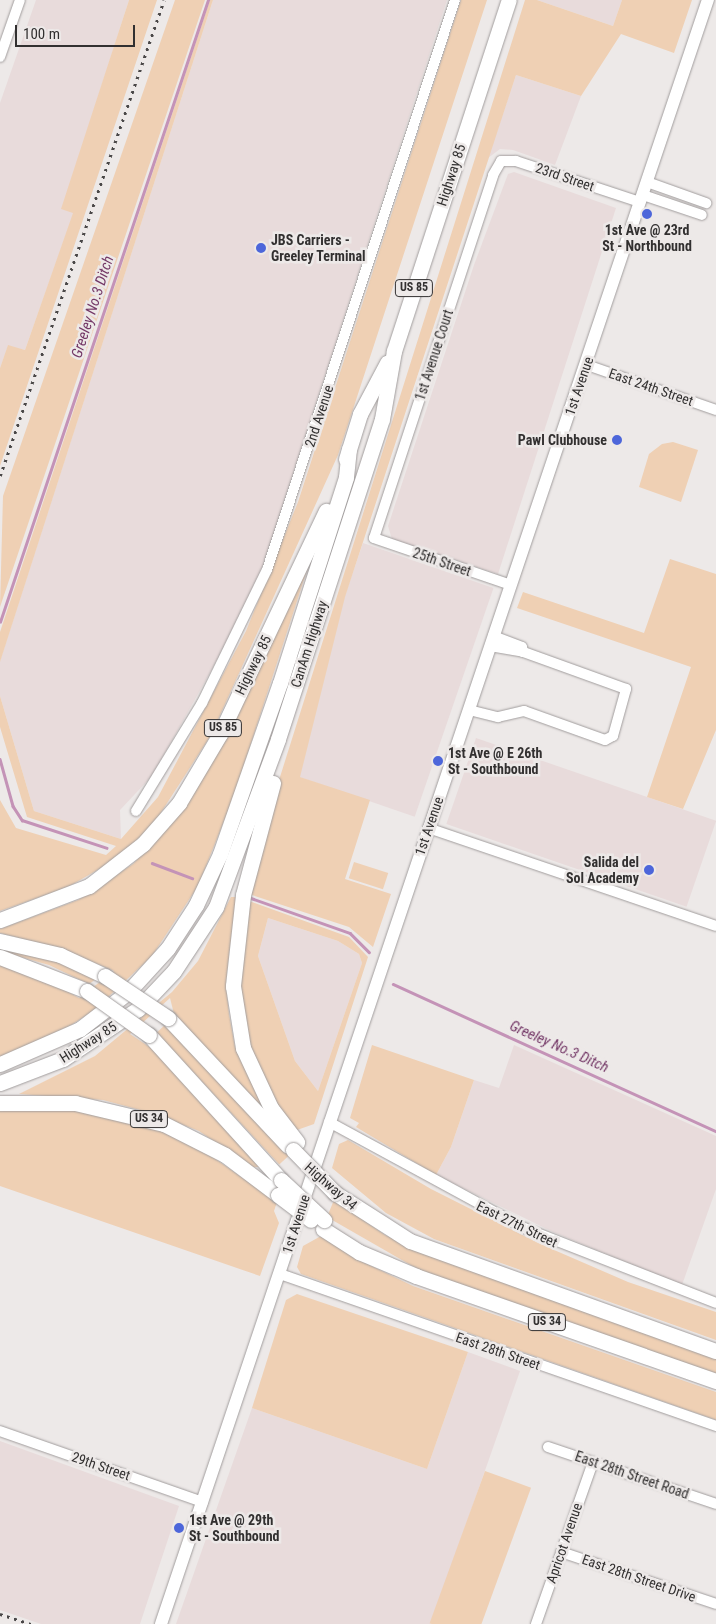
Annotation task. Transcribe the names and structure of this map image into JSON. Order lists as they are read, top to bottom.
{
  "streets": {
    "highway": [
      "Highway 85",
      "US 85",
      "CanAm Highway",
      "US 34",
      "Highway 34"
    ],
    "main road": ["1st Avenue"],
    "street": [
      "23rd Street",
      "1st Avenue Court",
      "East 24th Street",
      "2nd Avenue",
      "25th Street",
      "East 27th Street",
      "East 28th Street",
      "29th Street",
      "East 28th Street Road",
      "Apricot Avenue",
      "East 28th Street Drive"
    ]
  },
  "crossings": [
    ["Highway 85", "CanAm Highway"],
    ["23rd Street", "1st Avenue Court"],
    ["23rd Street", "1st Avenue"],
    ["1st Avenue Court", "25th Street"],
    ["1st Avenue", "East 24th Street"],
    ["1st Avenue", "25th Street"],
    ["1st Avenue", "East 27th Street"],
    ["1st Avenue", "East 28th Street"],
    ["1st Avenue", "29th Street"],
    ["US 34", "Highway 34"],
    ["East 28th Street Road", "Apricot Avenue"],
    ["Apricot Avenue", "East 28th Street Drive"]
  ],
  "water": ["Greeley No.3 Ditch"],
  "places": [
    "1st Ave @ 23rd St - Northbound",
    "JBS Carriers - Greeley Terminal",
    "Pawl Clubhouse",
    "1st Ave @ E 26th St - Southbound",
    "Salida del Sol Academy",
    "1st Ave @ 29th St - Southbound"
  ],
  "scale_bar": "100 m"
}
